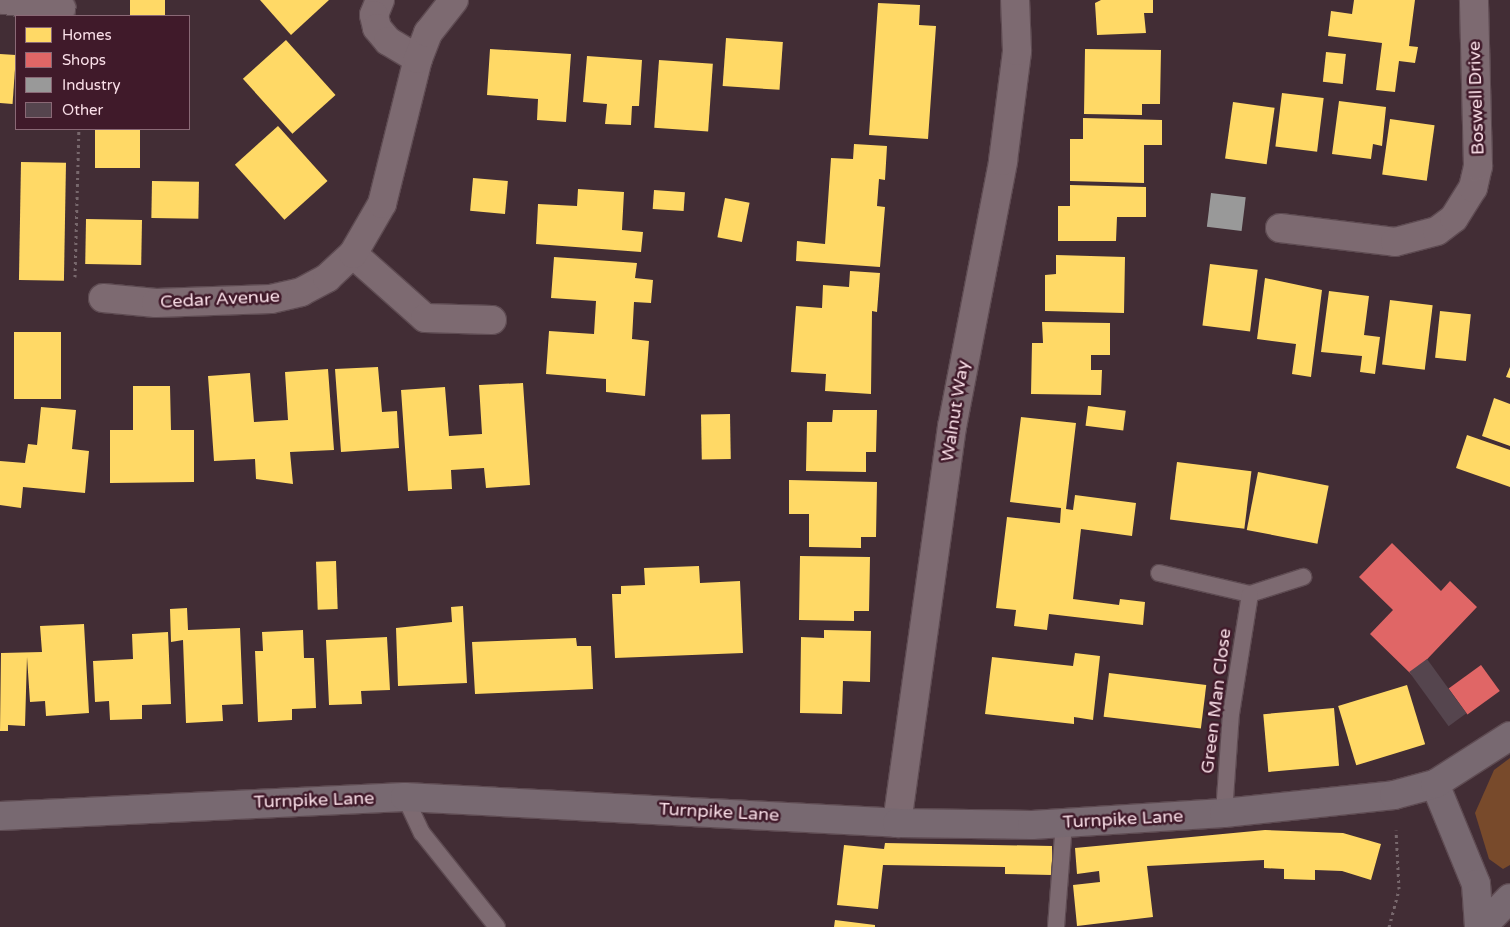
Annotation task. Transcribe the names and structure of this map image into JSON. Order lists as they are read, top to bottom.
{
  "streets": {
    "street": [
      "Boswell Drive",
      "Cedar Avenue",
      "Walnut Way",
      "Turnpike Lane"
    ],
    "lane": ["Green Man Close"]
  },
  "crossings": [
    ["Walnut Way", "Turnpike Lane"],
    ["Green Man Close", "Turnpike Lane"]
  ],
  "legend": [
    "Homes",
    "Shops",
    "Industry",
    "Other"
  ]
}
